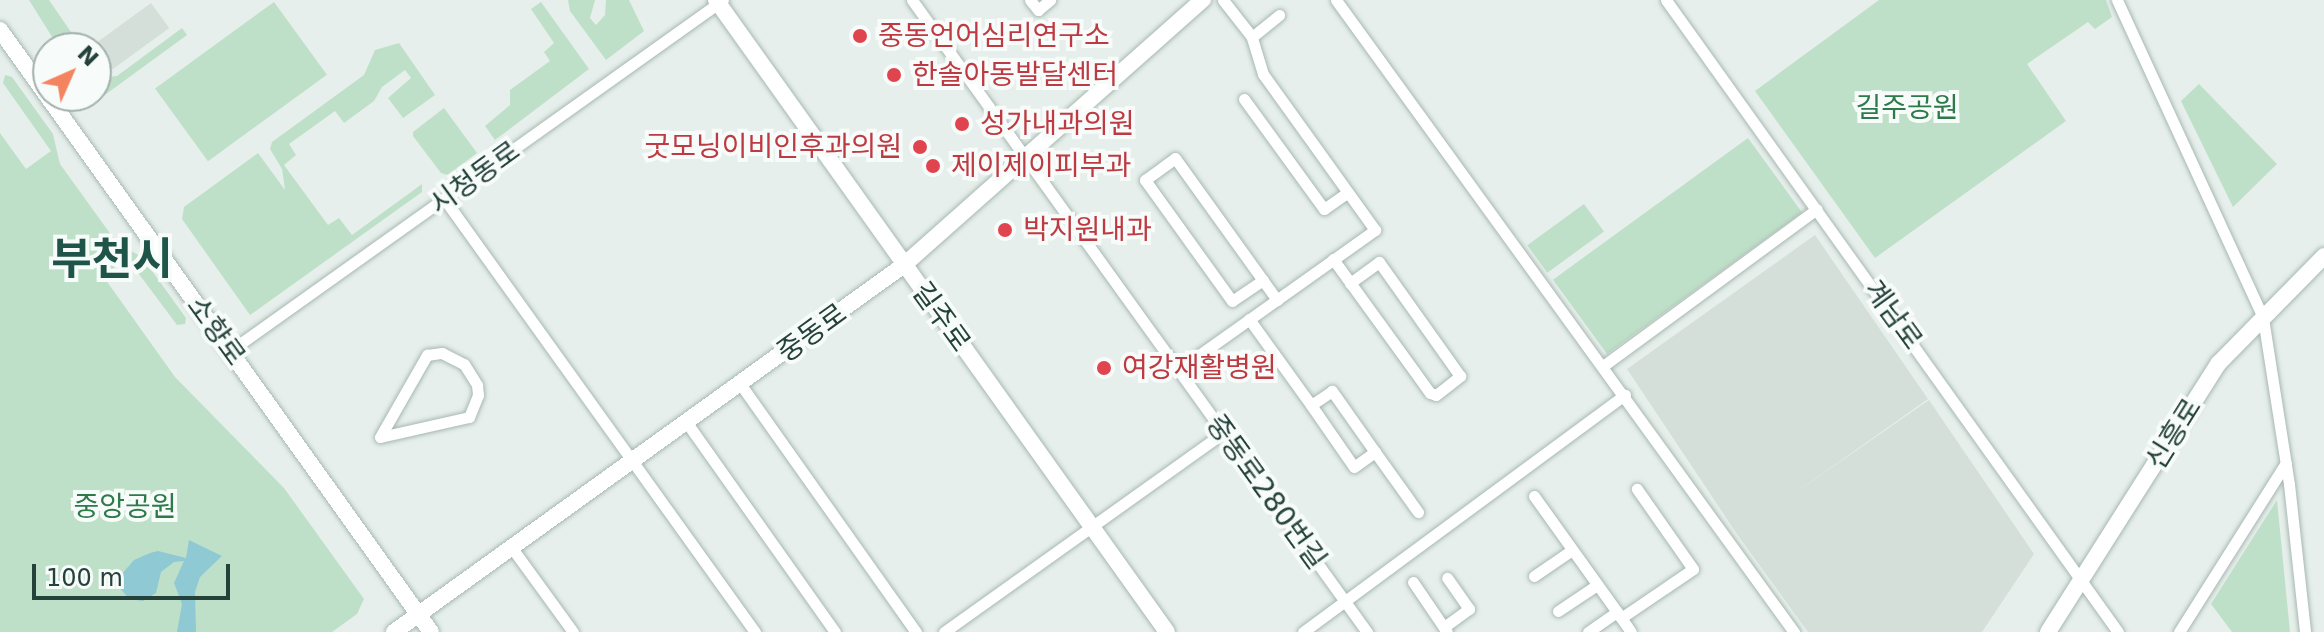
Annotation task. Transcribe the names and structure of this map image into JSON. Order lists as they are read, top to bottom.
{
  "streets": {
    "street": [
      "시청동로",
      "계남로",
      "길주로",
      "소향로",
      "중동로",
      "신흥로",
      "중동로280번길"
    ]
  },
  "crossings": [
    ["시청동로", "길주로"],
    ["시청동로", "소향로"],
    ["계남로", "신흥로"],
    ["길주로", "중동로"],
    ["소향로", "중동로"],
    ["중동로", "중동로280번길"]
  ],
  "districts": ["부천시"],
  "parks": ["길주공원", "중앙공원"],
  "places": [
    "중동언어심리연구소",
    "한솔아동발달센터",
    "성가내과의원",
    "굿모닝이비인후과의원",
    "제이제이피부과",
    "박지원내과",
    "여강재활병원"
  ],
  "scale_bar": "100 m",
  "north": "top right"
}
